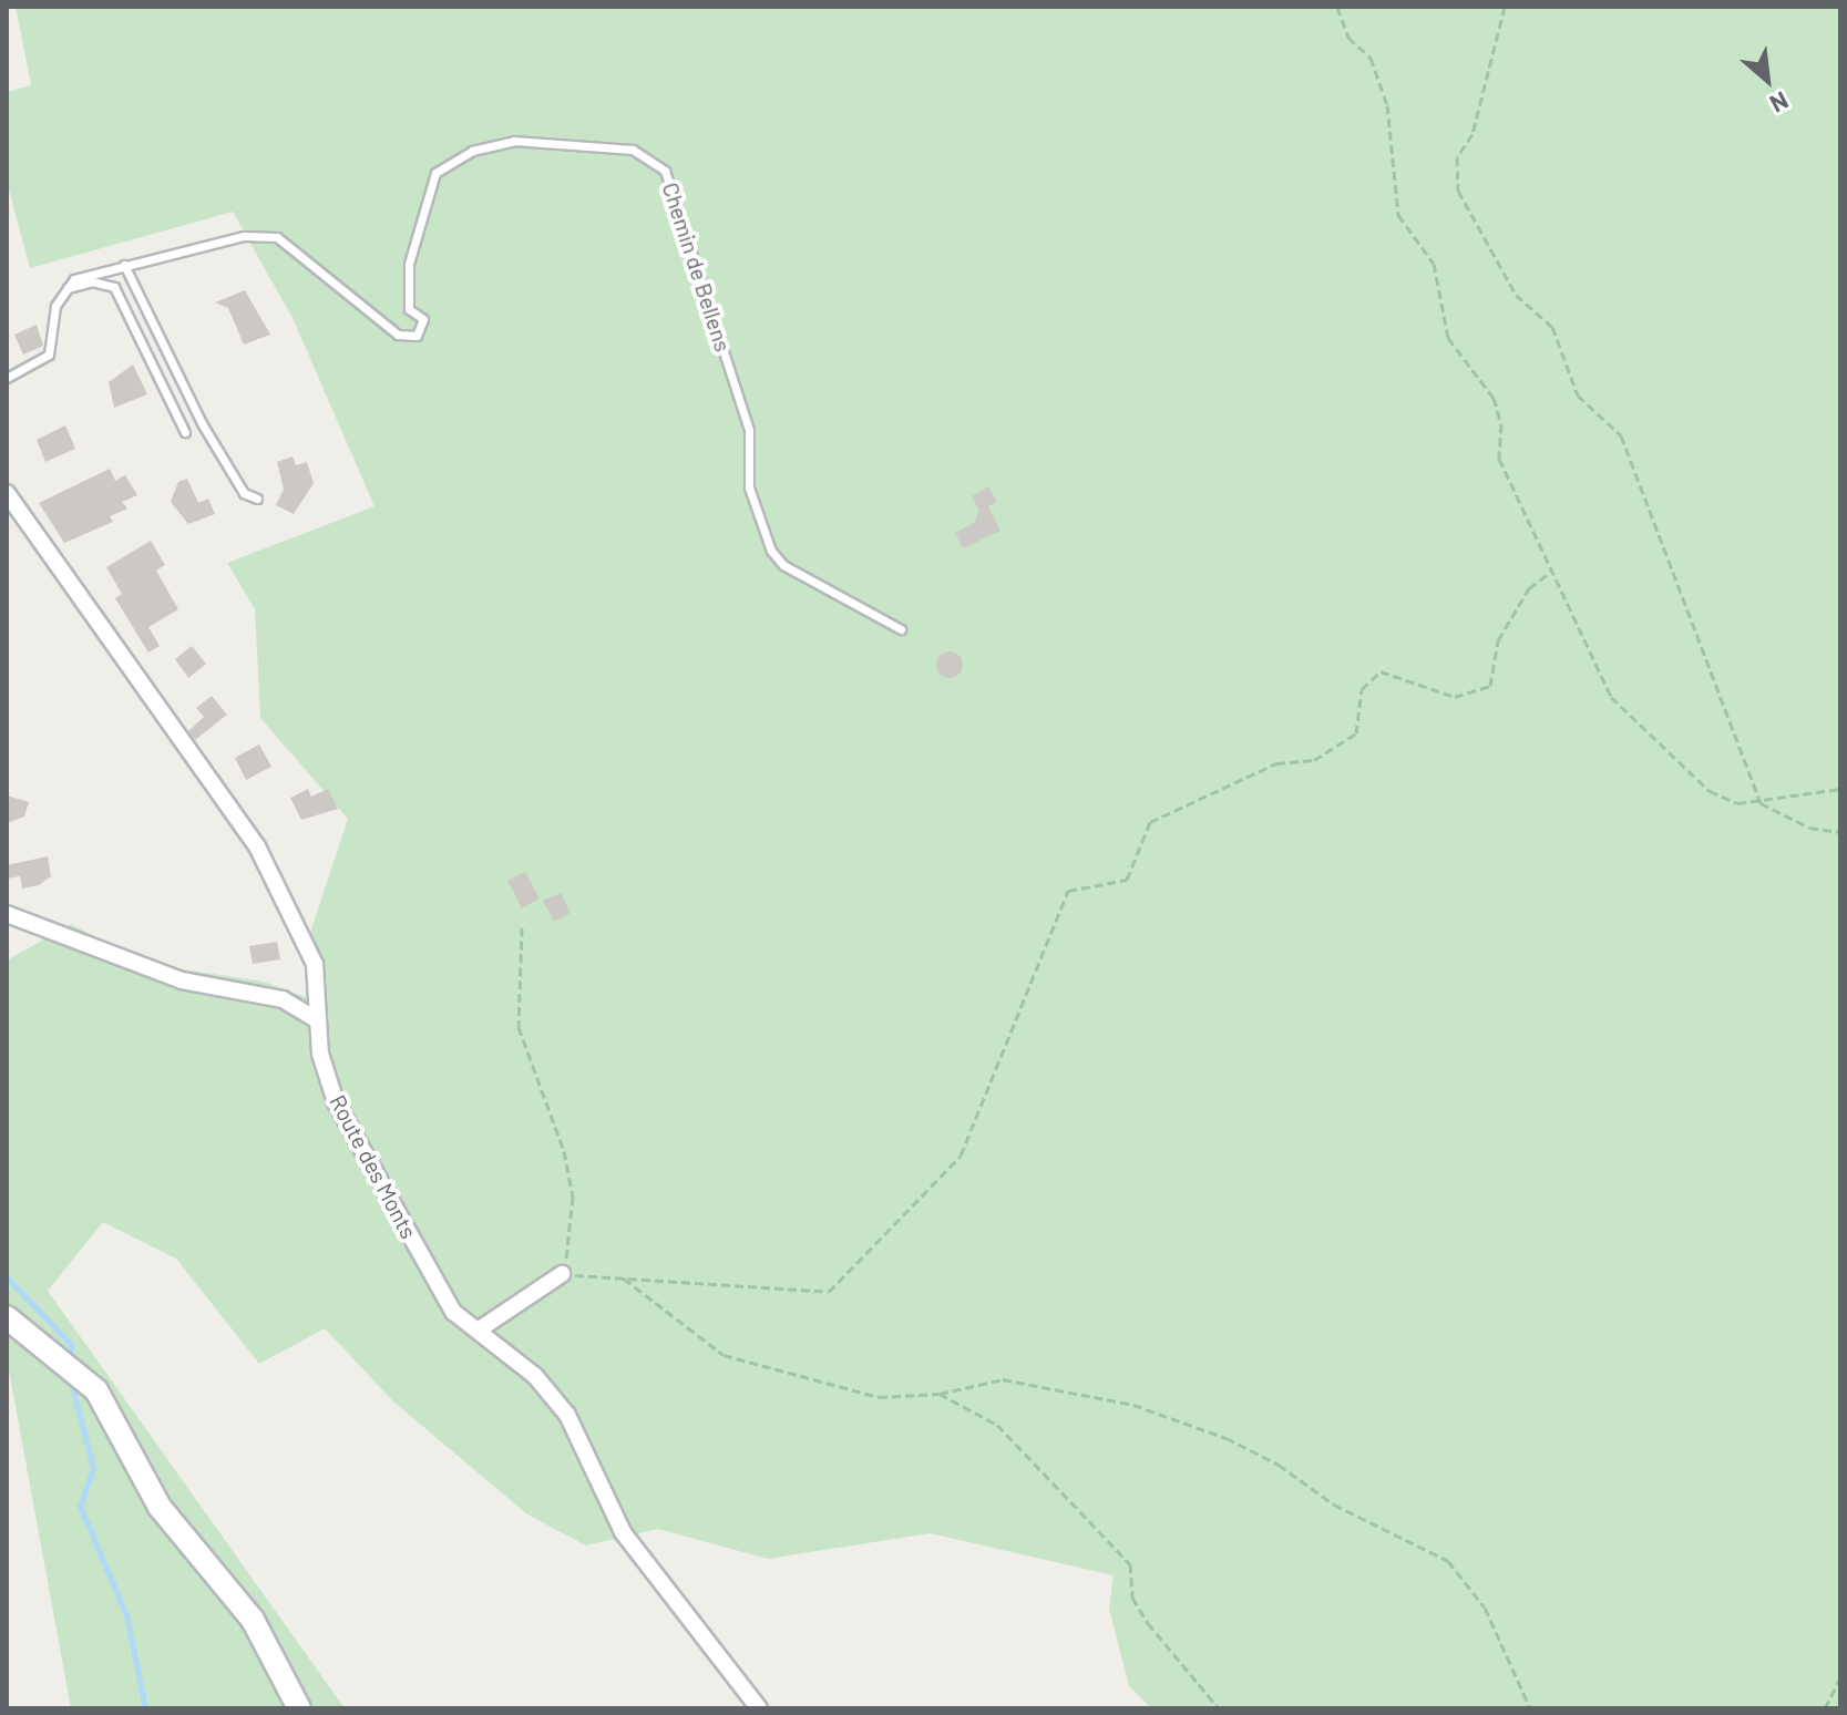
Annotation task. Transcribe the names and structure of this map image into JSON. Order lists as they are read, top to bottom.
{
  "streets": {
    "street": ["Route des Monts"],
    "lane": ["Chemin de Bellens"]
  },
  "north": "bottom right"
}
